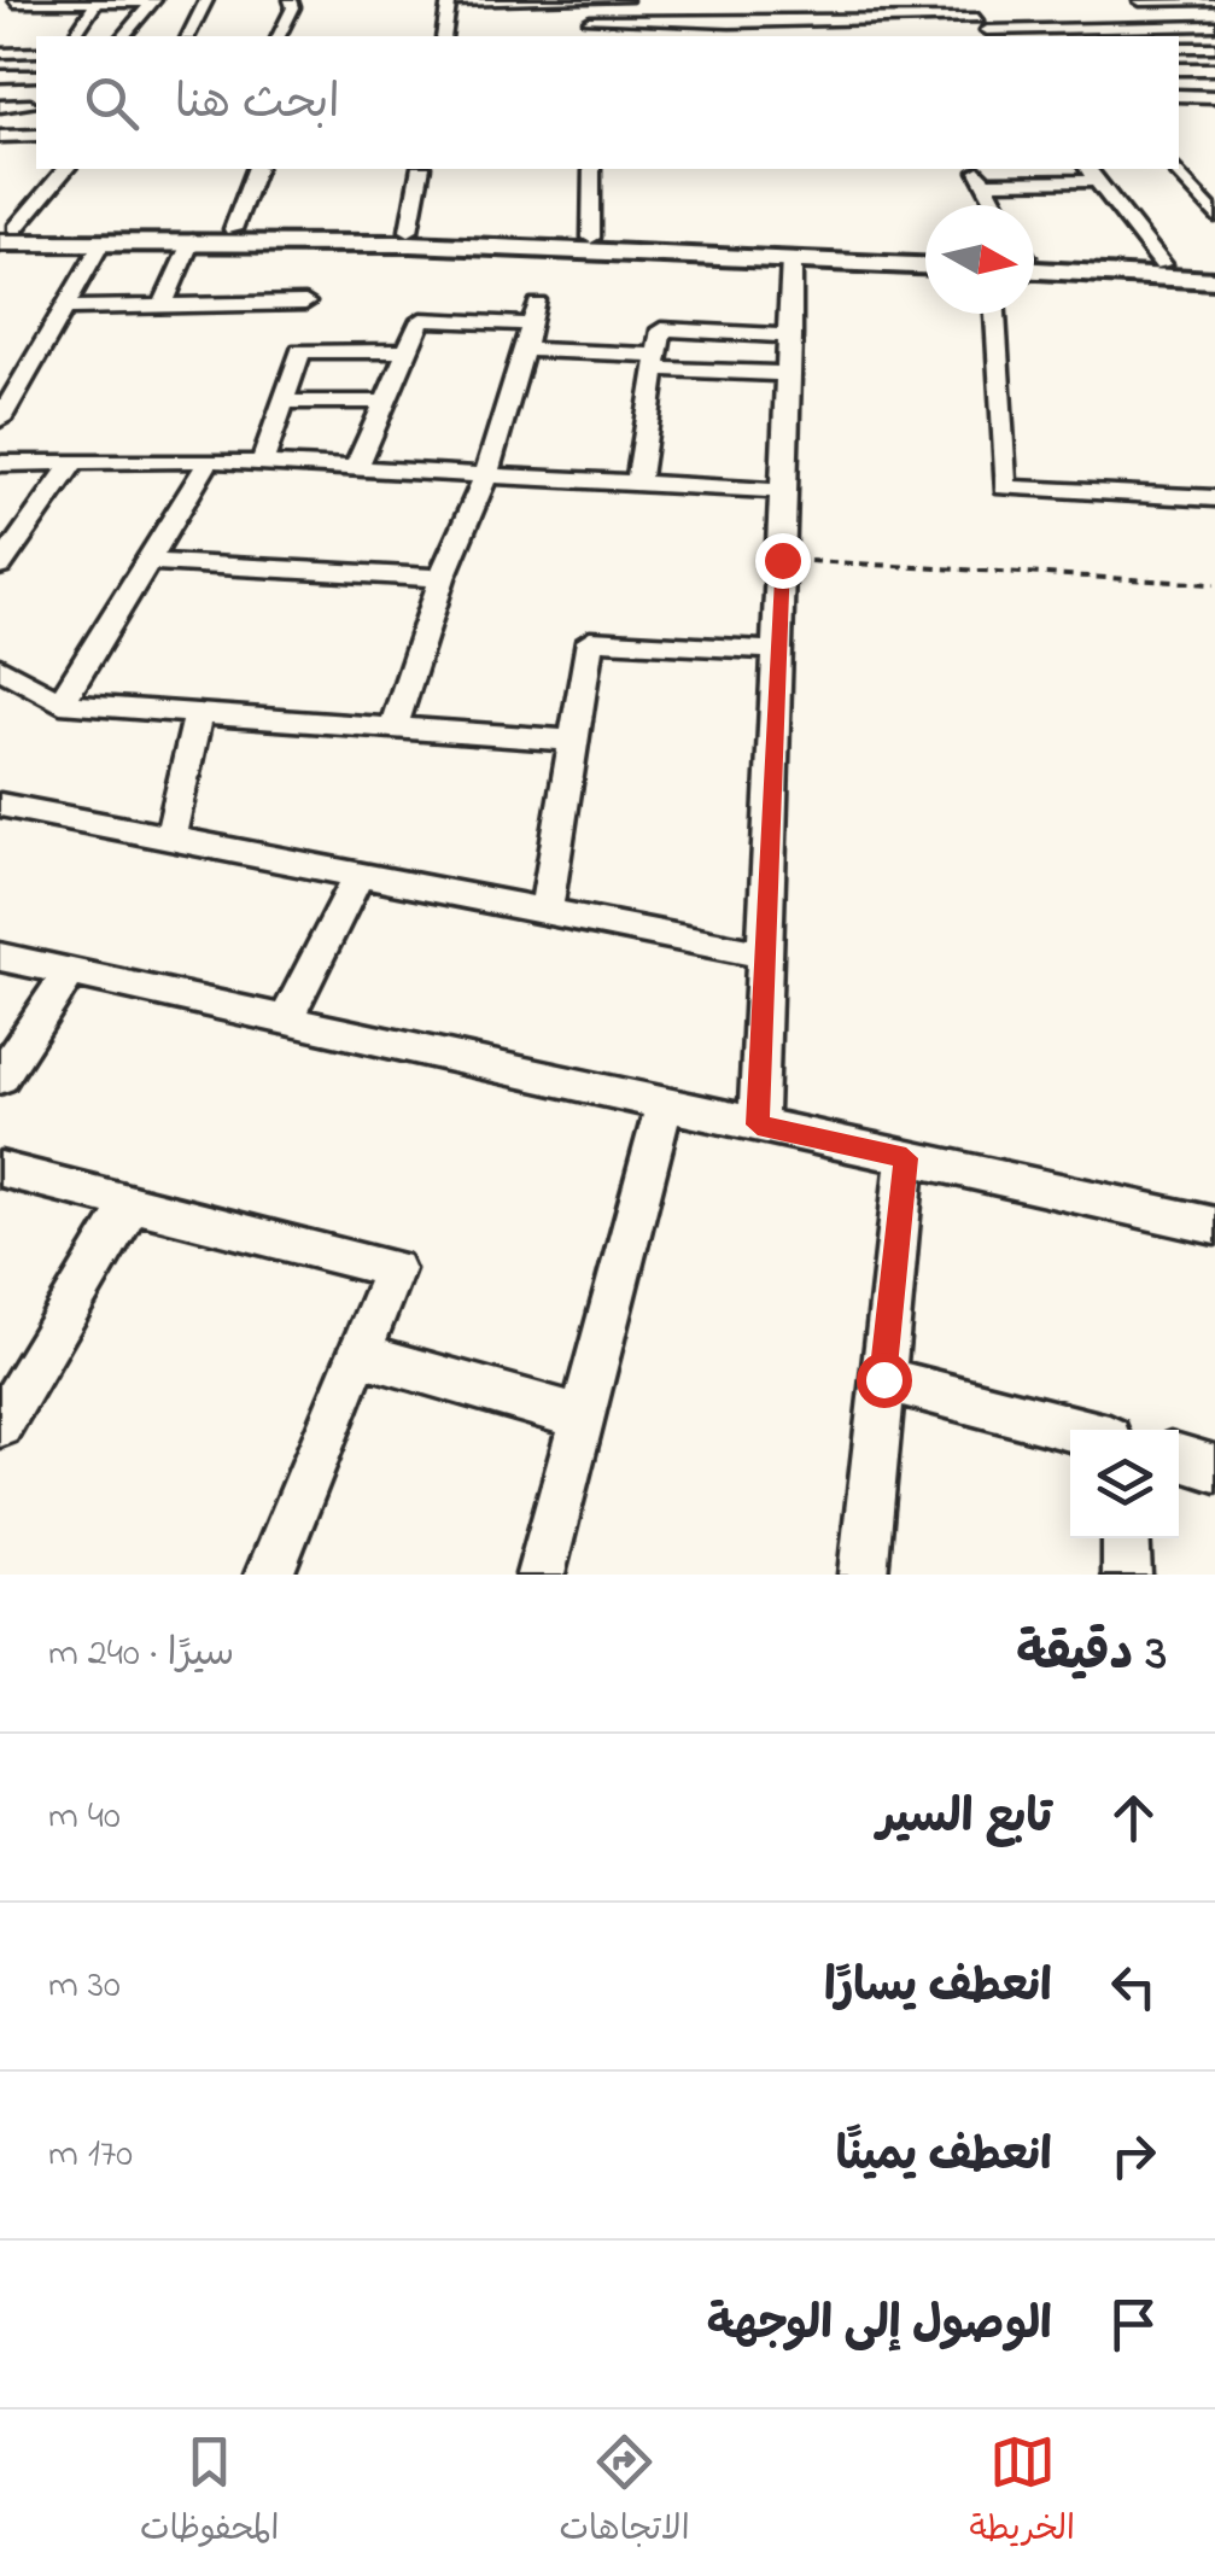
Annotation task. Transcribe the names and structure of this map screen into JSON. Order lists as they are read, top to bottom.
{
  "north": "right",
  "page": {
    "search": "ابحث هنا",
    "heading": ["3 دقيقة", "سيرًا · 240 m"],
    "list": [
      ["تابع السير", "40 m"],
      ["انعطف يسارًا", "30 m"],
      ["انعطف يمينًا", "170 m"],
      "الوصول إلى الوجهة"
    ],
    "nav": ["الخريطة", "الاتجاهات", "المحفوظات"]
  }
}
